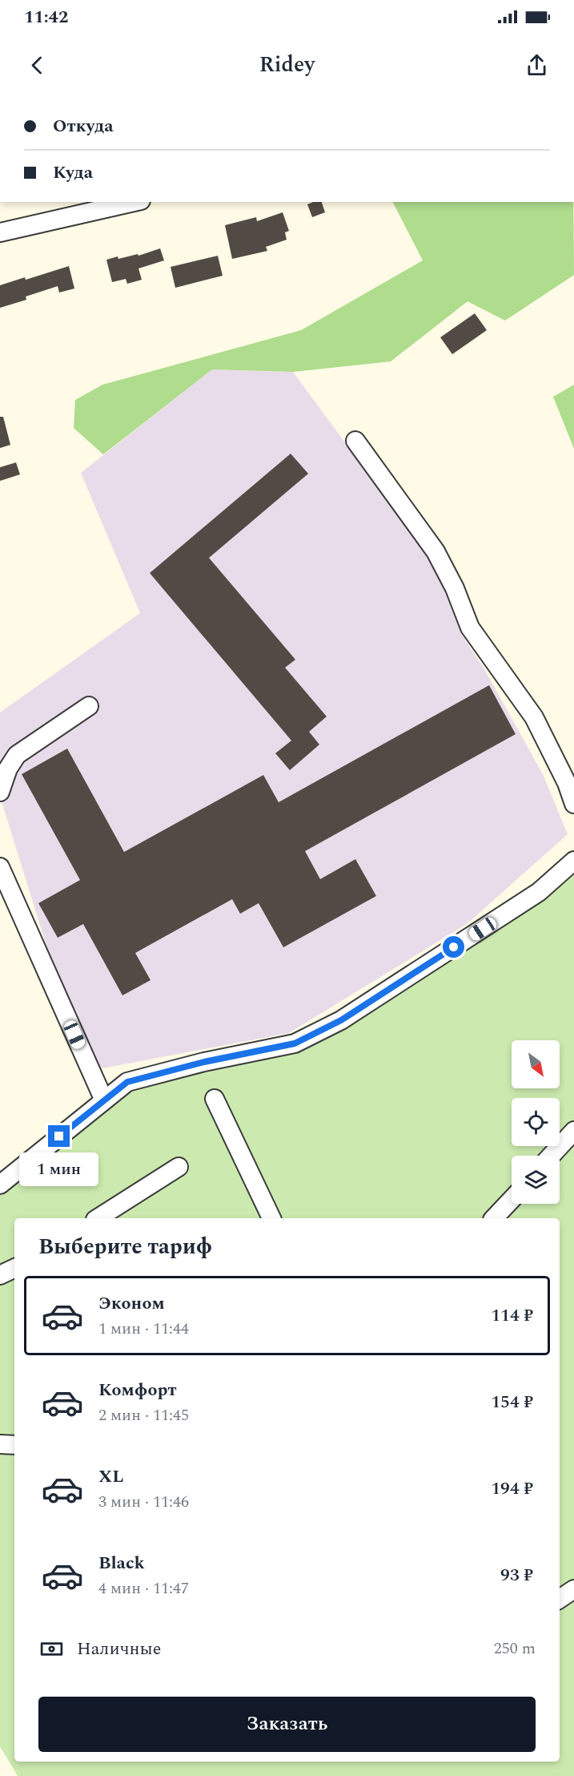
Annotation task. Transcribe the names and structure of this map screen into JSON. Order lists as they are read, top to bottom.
{
  "north": "bottom right",
  "page": {
    "status": "11:42",
    "header": "Ridey",
    "banner": ["Откуда", "Куда"],
    "bubble": "1 мин",
    "heading": "Выберите тариф",
    "list": [
      {
        "name": "Эконом",
        "note": "1 мин · 11:44",
        "value": "114 ₽"
      },
      {
        "name": "Комфорт",
        "note": "2 мин · 11:45",
        "value": "154 ₽"
      },
      {
        "name": "XL",
        "note": "3 мин · 11:46",
        "value": "194 ₽"
      },
      {
        "name": "Black",
        "note": "4 мин · 11:47",
        "value": "93 ₽"
      }
    ],
    "pay": ["Наличные", "250 m"],
    "buttons": "Заказать"
  }
}
